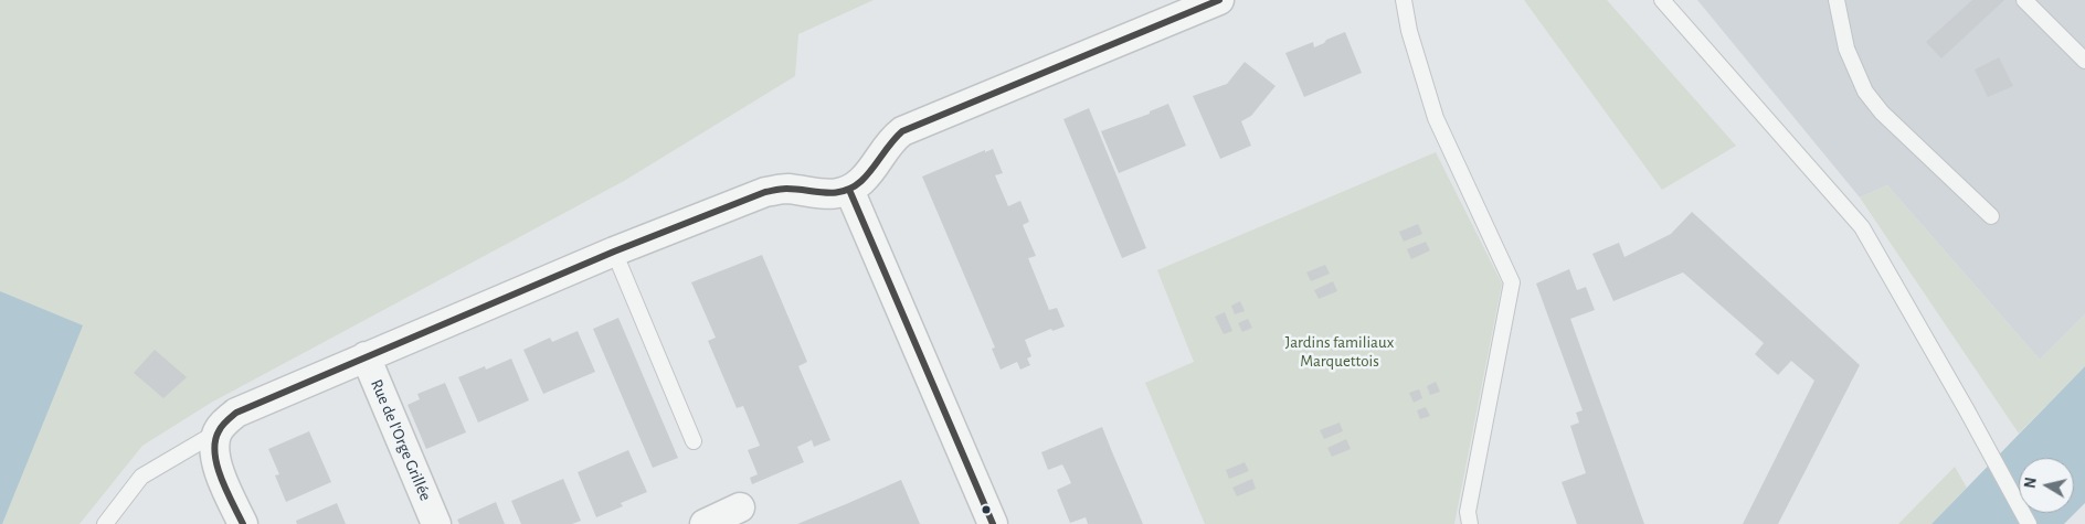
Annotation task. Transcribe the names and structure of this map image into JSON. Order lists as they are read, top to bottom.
{
  "streets": {
    "street": ["Rue de l'Orge Grillée"]
  },
  "parks": ["Jardins familiaux Marquettois"],
  "north": "left"
}
